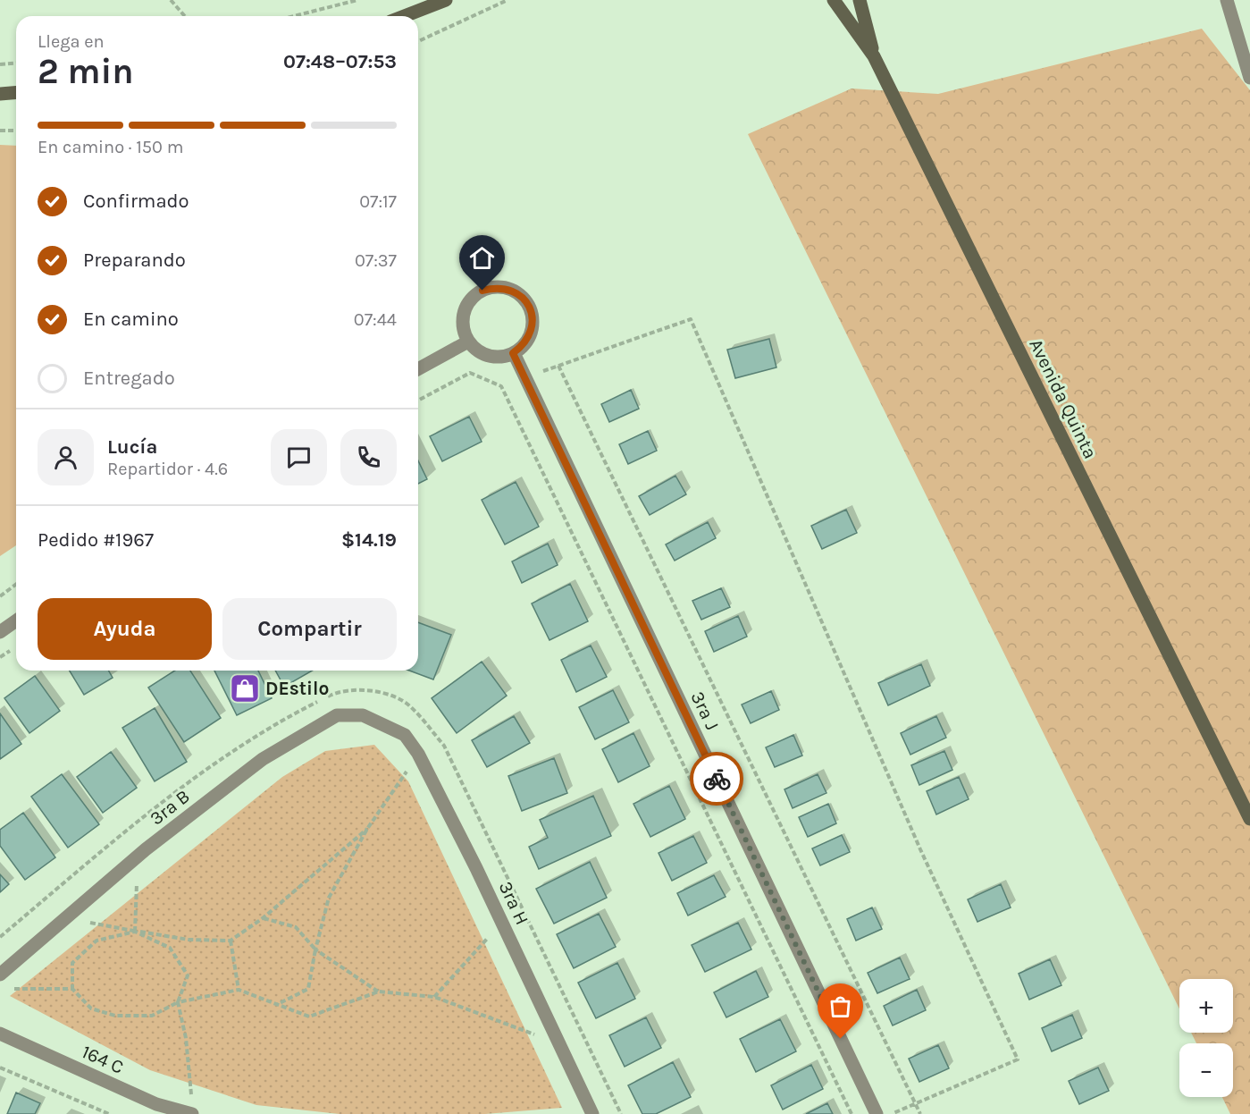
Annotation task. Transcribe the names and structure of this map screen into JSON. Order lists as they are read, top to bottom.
{
  "streets": {
    "main road": ["Avenida Quinta"],
    "street": [
      "3ra J",
      "3ra B",
      "3ra H",
      "164 C"
    ]
  },
  "crossings": [
    ["3ra B", "3ra H"]
  ],
  "places": {
    "shop": ["DEstilo"]
  },
  "page": {
    "heading": ["2 min", "Llega en", "07:48–07:53"],
    "panel": [
      "Lucía",
      "Repartidor · 4.6",
      "Pedido #1967",
      "$14.19"
    ],
    "bar": "En camino · 150 m",
    "list": [
      ["Confirmado", "07:17"],
      ["Preparando", "07:37"],
      ["En camino", "07:44"],
      "Entregado"
    ],
    "buttons": ["Ayuda", "Compartir"],
    "map_buttons": ["+", "−"]
  }
}
